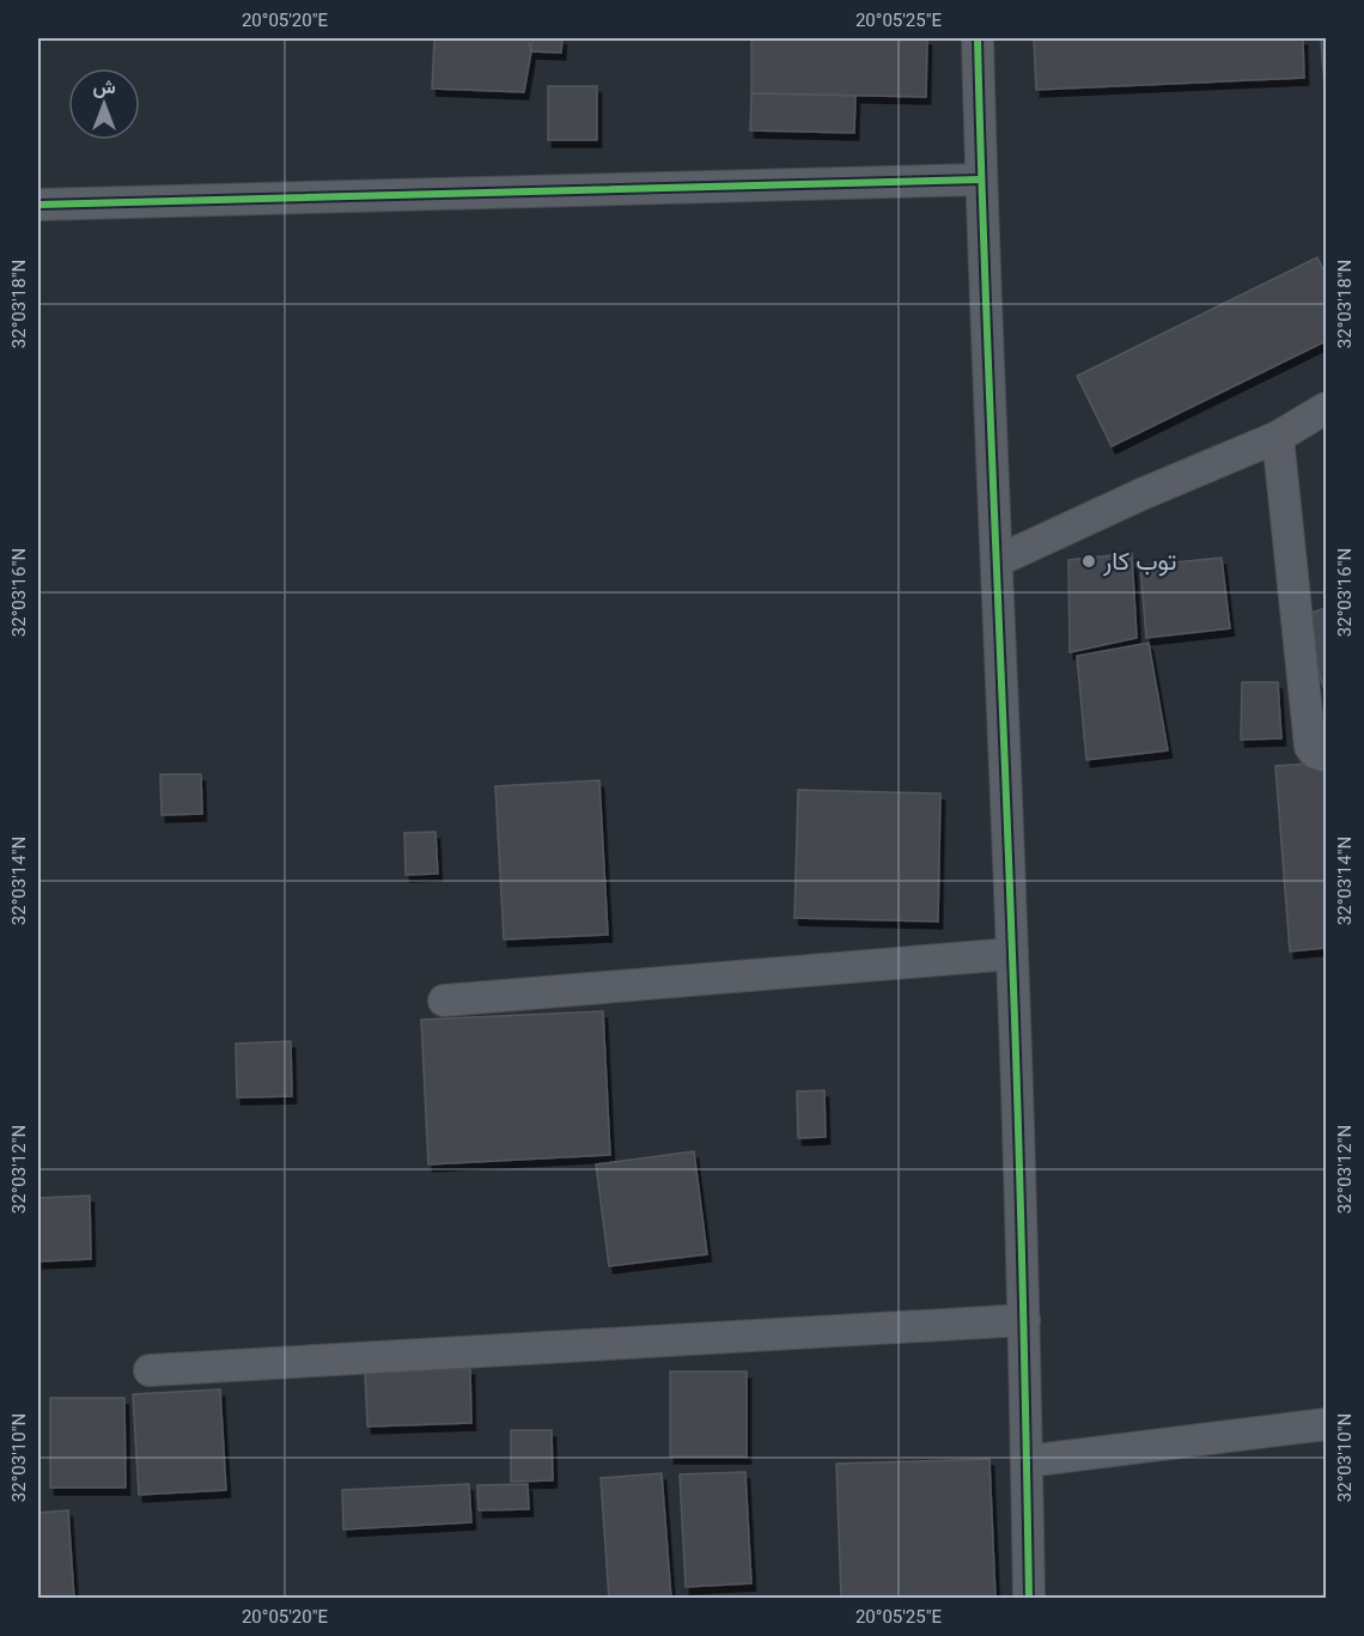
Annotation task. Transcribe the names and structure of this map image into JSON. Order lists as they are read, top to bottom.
{
  "places": ["توب كار"],
  "north": "top",
  "coordinates": [
    "20°05'20\"E",
    "20°05'25\"E",
    "32°03'18\"N",
    "32°03'16\"N",
    "32°03'14\"N",
    "32°03'12\"N",
    "32°03'10\"N"
  ]
}
